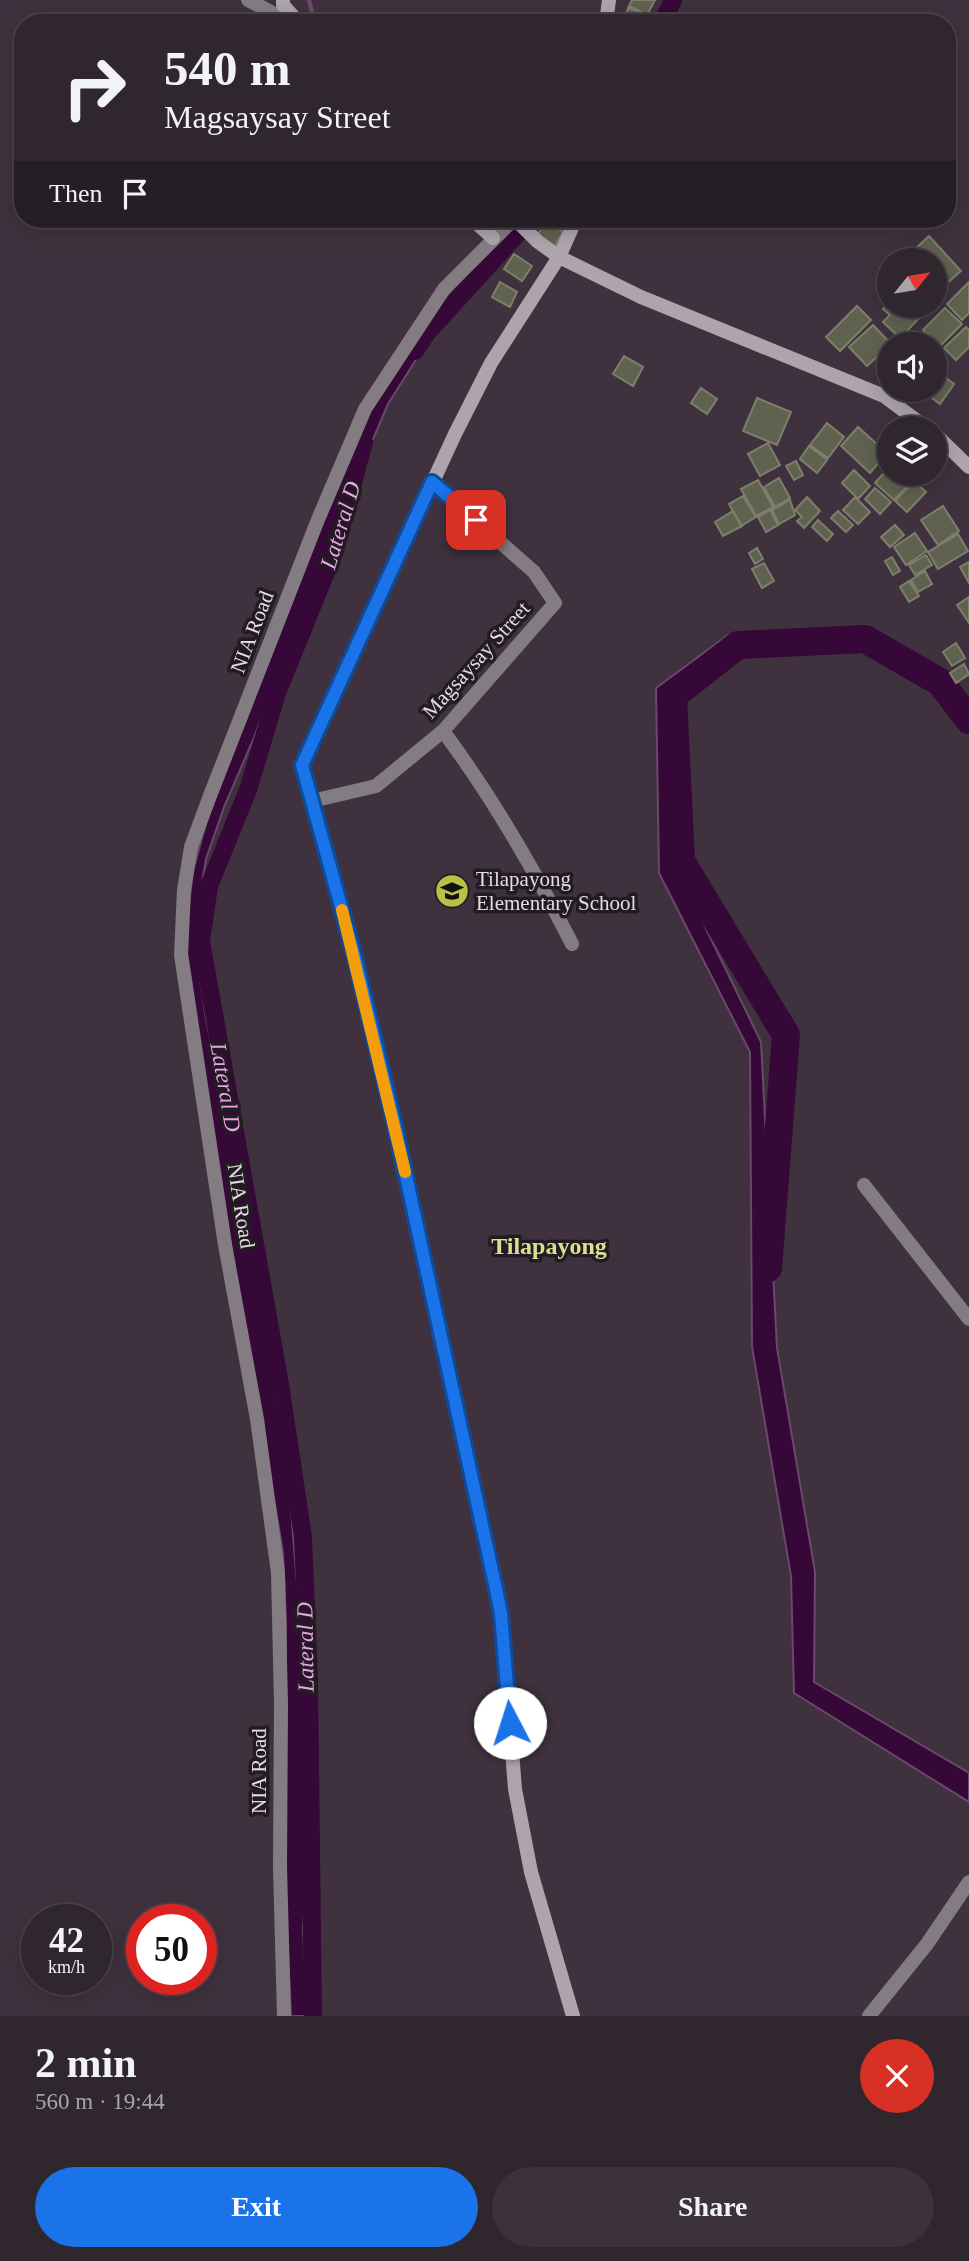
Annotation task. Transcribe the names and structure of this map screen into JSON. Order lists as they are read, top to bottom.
{
  "streets": {
    "street": ["NIA Road", "Magsaysay Street"]
  },
  "districts": ["Tilapayong"],
  "water": ["Lateral D"],
  "places": {
    "school or university": ["Tilapayong Elementary School"]
  },
  "north": "top right",
  "page": {
    "turn": ["540 m", "Magsaysay Street"],
    "then": "Then",
    "speed": "42 km/h",
    "limit": "50",
    "heading": ["2 min", "560 m · 19:44"],
    "buttons": ["Exit", "Share"]
  }
}
